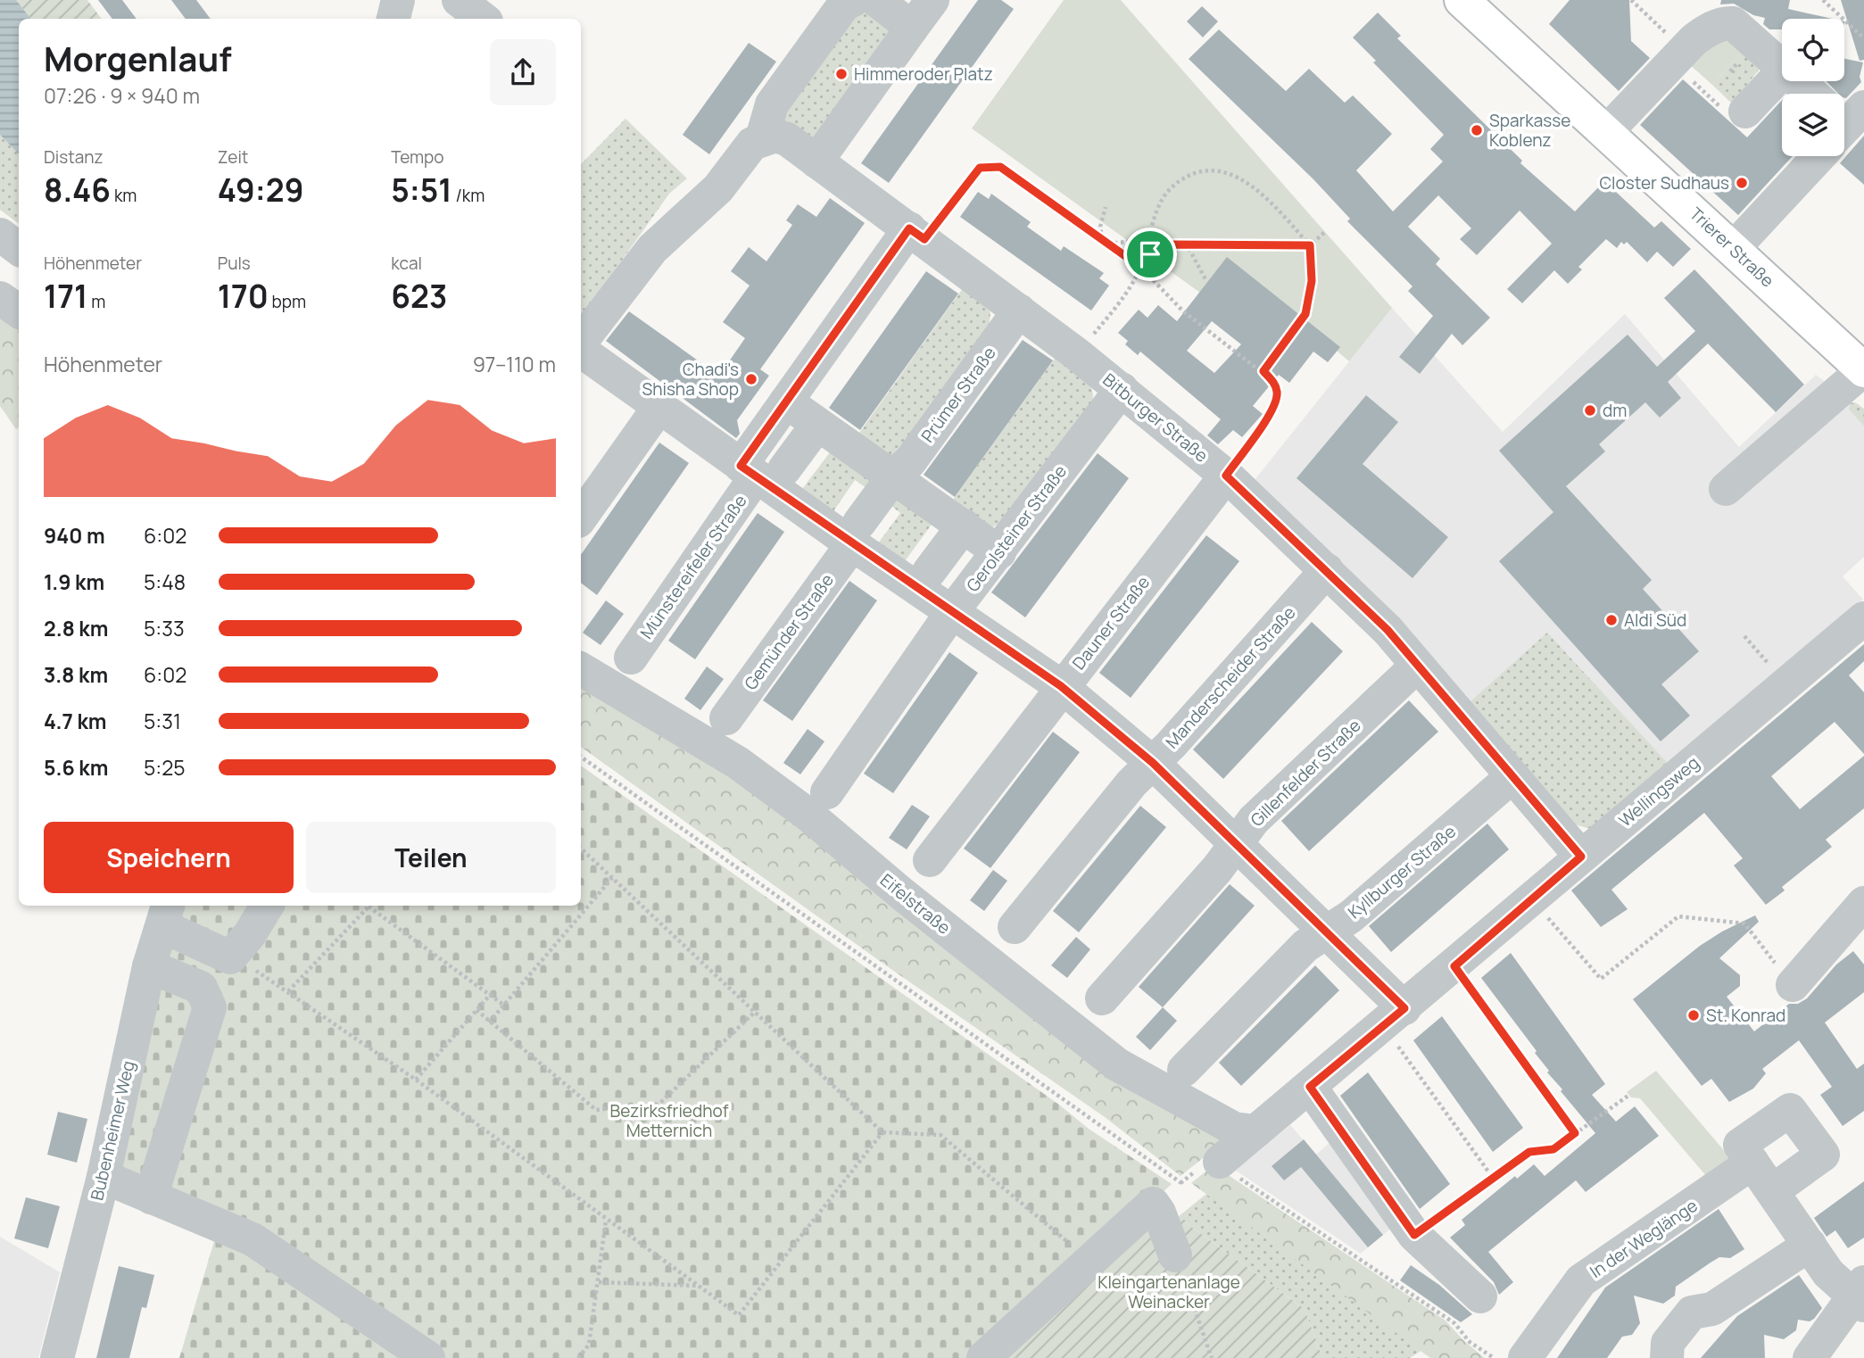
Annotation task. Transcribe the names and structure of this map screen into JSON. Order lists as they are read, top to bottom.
{
  "streets": {
    "main road": ["Trierer Straße"],
    "street": [
      "Prümer Straße",
      "Bitburger Straße",
      "Gerolsteiner Straße",
      "Münstereifeler Straße",
      "Dauner Straße",
      "Gemünder Straße",
      "Manderscheider Straße",
      "Gillenfelder Straße",
      "Wellingsweg",
      "Kyllburger Straße",
      "Eifelstraße",
      "Bubenheimer Weg",
      "In der Weglänge"
    ]
  },
  "crossings": [
    ["Prümer Straße", "Bitburger Straße"],
    ["Prümer Straße", "Gemünder Straße"],
    ["Bitburger Straße", "Gerolsteiner Straße"],
    ["Bitburger Straße", "Dauner Straße"],
    ["Bitburger Straße", "Manderscheider Straße"],
    ["Bitburger Straße", "Gillenfelder Straße"],
    ["Bitburger Straße", "Wellingsweg"],
    ["Bitburger Straße", "Kyllburger Straße"],
    ["Wellingsweg", "Eifelstraße"]
  ],
  "parks": ["Bezirksfriedhof Metternich", "Kleingartenanlage Weinacker"],
  "places": [
    "Himmeroder Platz",
    "Sparkasse Koblenz",
    "Closter Sudhaus",
    "Chadi's Shisha Shop",
    "dm",
    "Aldi Süd",
    "St. Konrad"
  ],
  "page": {
    "heading": ["Morgenlauf", "07:26 · 9 × 940 m"],
    "stats": [
      ["Distanz", "8.46 km"],
      ["Zeit", "49:29"],
      ["Tempo", "5:51 /km"],
      ["Höhenmeter", "171 m"],
      ["Puls", "170 bpm"],
      ["kcal", "623"]
    ],
    "chart": ["Höhenmeter", "97–110 m"],
    "list": [
      {
        "name": "940 m",
        "note": "6:02"
      },
      {
        "name": "1.9 km",
        "note": "5:48"
      },
      {
        "name": "2.8 km",
        "note": "5:33"
      },
      {
        "name": "3.8 km",
        "note": "6:02"
      },
      {
        "name": "4.7 km",
        "note": "5:31"
      },
      {
        "name": "5.6 km",
        "note": "5:25"
      }
    ],
    "buttons": ["Speichern", "Teilen"]
  }
}
